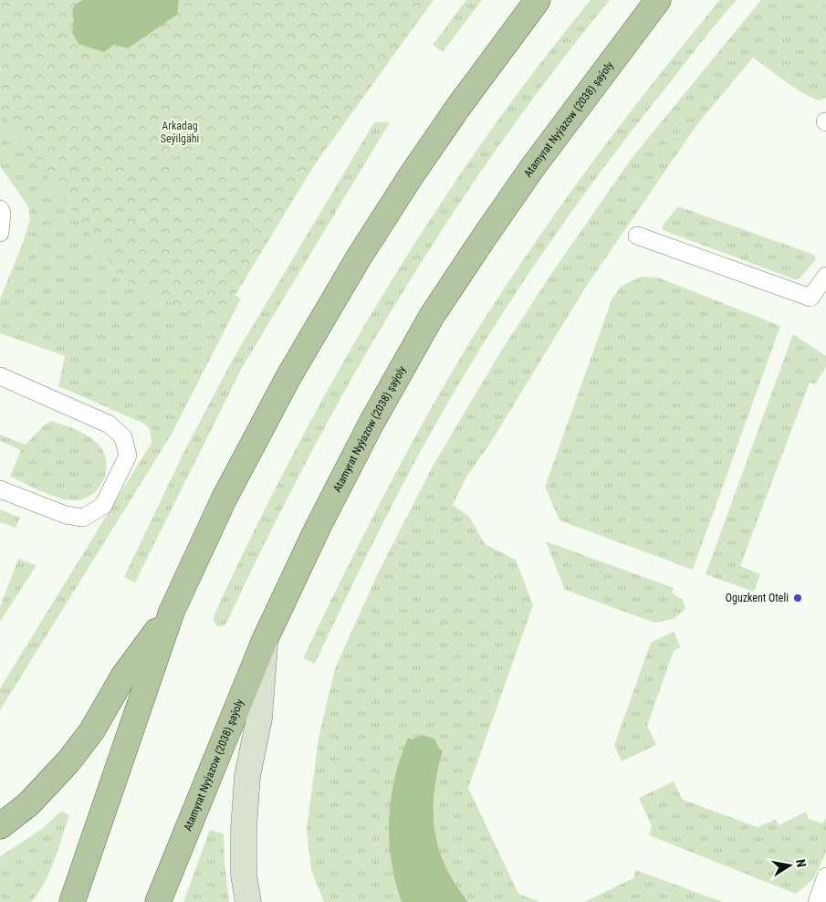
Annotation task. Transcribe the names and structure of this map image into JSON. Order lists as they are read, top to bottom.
{
  "streets": {
    "main road": ["Atamyrat Nyýazow (2038) şaýoly"]
  },
  "parks": ["Arkadag Seýilgähi"],
  "places": ["Oguzkent Oteli"],
  "north": "right"
}
